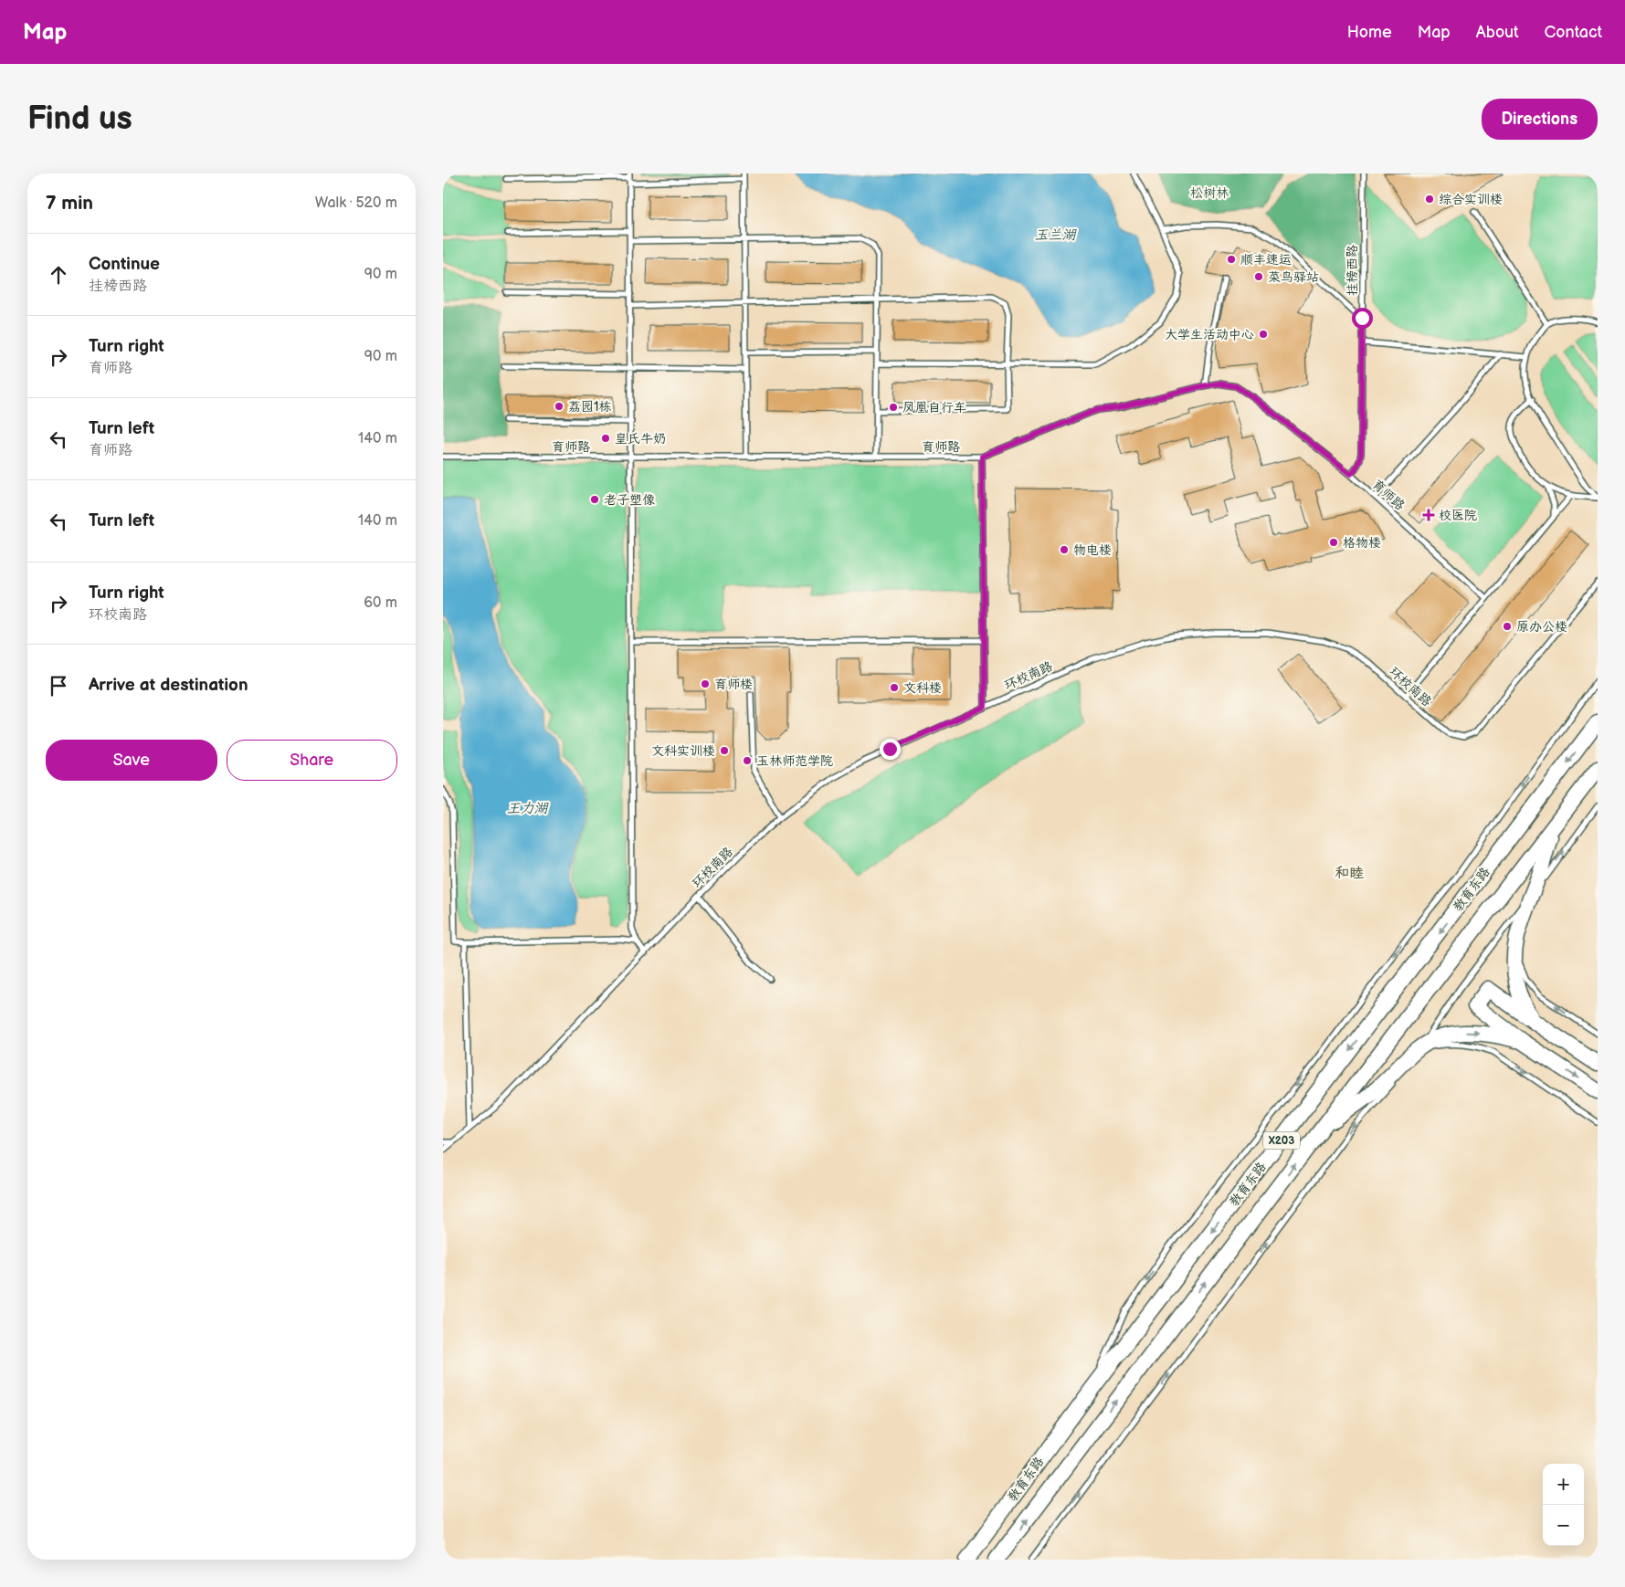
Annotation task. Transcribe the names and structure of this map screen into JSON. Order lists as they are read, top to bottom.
{
  "streets": {
    "main road": ["教育东路", "X203"],
    "lane": ["挂榜西路", "育师路", "环校南路"]
  },
  "crossings": [
    ["挂榜西路", "育师路"]
  ],
  "districts": ["和睦"],
  "water": ["玉兰湖", "王力湖"],
  "parks": ["松树林"],
  "places": {
    "other": [
      "综合实训楼",
      "顺丰速运",
      "菜鸟驿站",
      "大学生活动中心",
      "荔园1栋",
      "凤凰自行车",
      "皇氏牛奶",
      "老子塑像",
      "格物楼",
      "物电楼",
      "原办公楼",
      "育师楼",
      "文科楼",
      "文科实训楼",
      "玉林师范学院"
    ],
    "health": ["校医院"]
  },
  "page": {
    "header": "Map",
    "nav": [
      "Home",
      "Map",
      "About",
      "Contact"
    ],
    "buttons": [
      "Directions",
      ["Save", "Share"]
    ],
    "title": "Find us",
    "heading": ["7 min", "Walk · 520 m"],
    "list": [
      ["Continue", "挂榜西路", "90 m"],
      ["Turn right", "育师路", "90 m"],
      ["Turn left", "育师路", "140 m"],
      ["Turn left", "140 m"],
      ["Turn right", "环校南路", "60 m"],
      "Arrive at destination"
    ],
    "map_buttons": ["+", "−"]
  }
}
